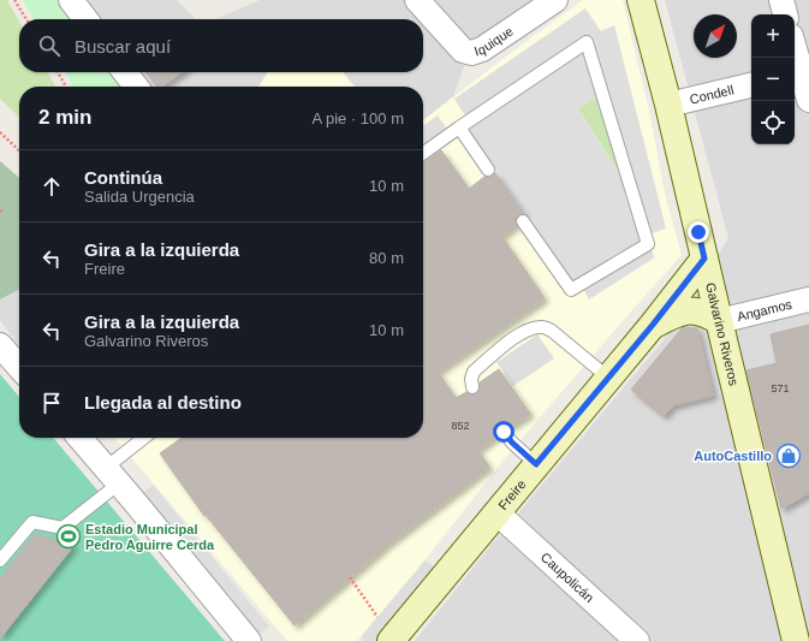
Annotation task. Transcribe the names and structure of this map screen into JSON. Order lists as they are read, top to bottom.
{
  "streets": {
    "main road": ["Galvarino Riveros", "Freire"],
    "street": [
      "Iquique",
      "Condell",
      "Angamos",
      "Caupolicán"
    ]
  },
  "crossings": [
    ["Condell", "Galvarino Riveros"],
    ["Angamos", "Galvarino Riveros"],
    ["Galvarino Riveros", "Freire"],
    ["Freire", "Caupolicán"]
  ],
  "places": {
    "shop": ["AutoCastillo"],
    "sports": ["Estadio Municipal Pedro Aguirre Cerda"]
  },
  "house_numbers": ["571", "852"],
  "north": "top right",
  "page": {
    "map_buttons": ["+", "−"],
    "search": "Buscar aquí",
    "heading": ["2 min", "A pie · 100 m"],
    "list": [
      ["Continúa", "Salida Urgencia", "10 m"],
      ["Gira a la izquierda", "Freire", "80 m"],
      ["Gira a la izquierda", "Galvarino Riveros", "10 m"],
      "Llegada al destino"
    ]
  }
}
